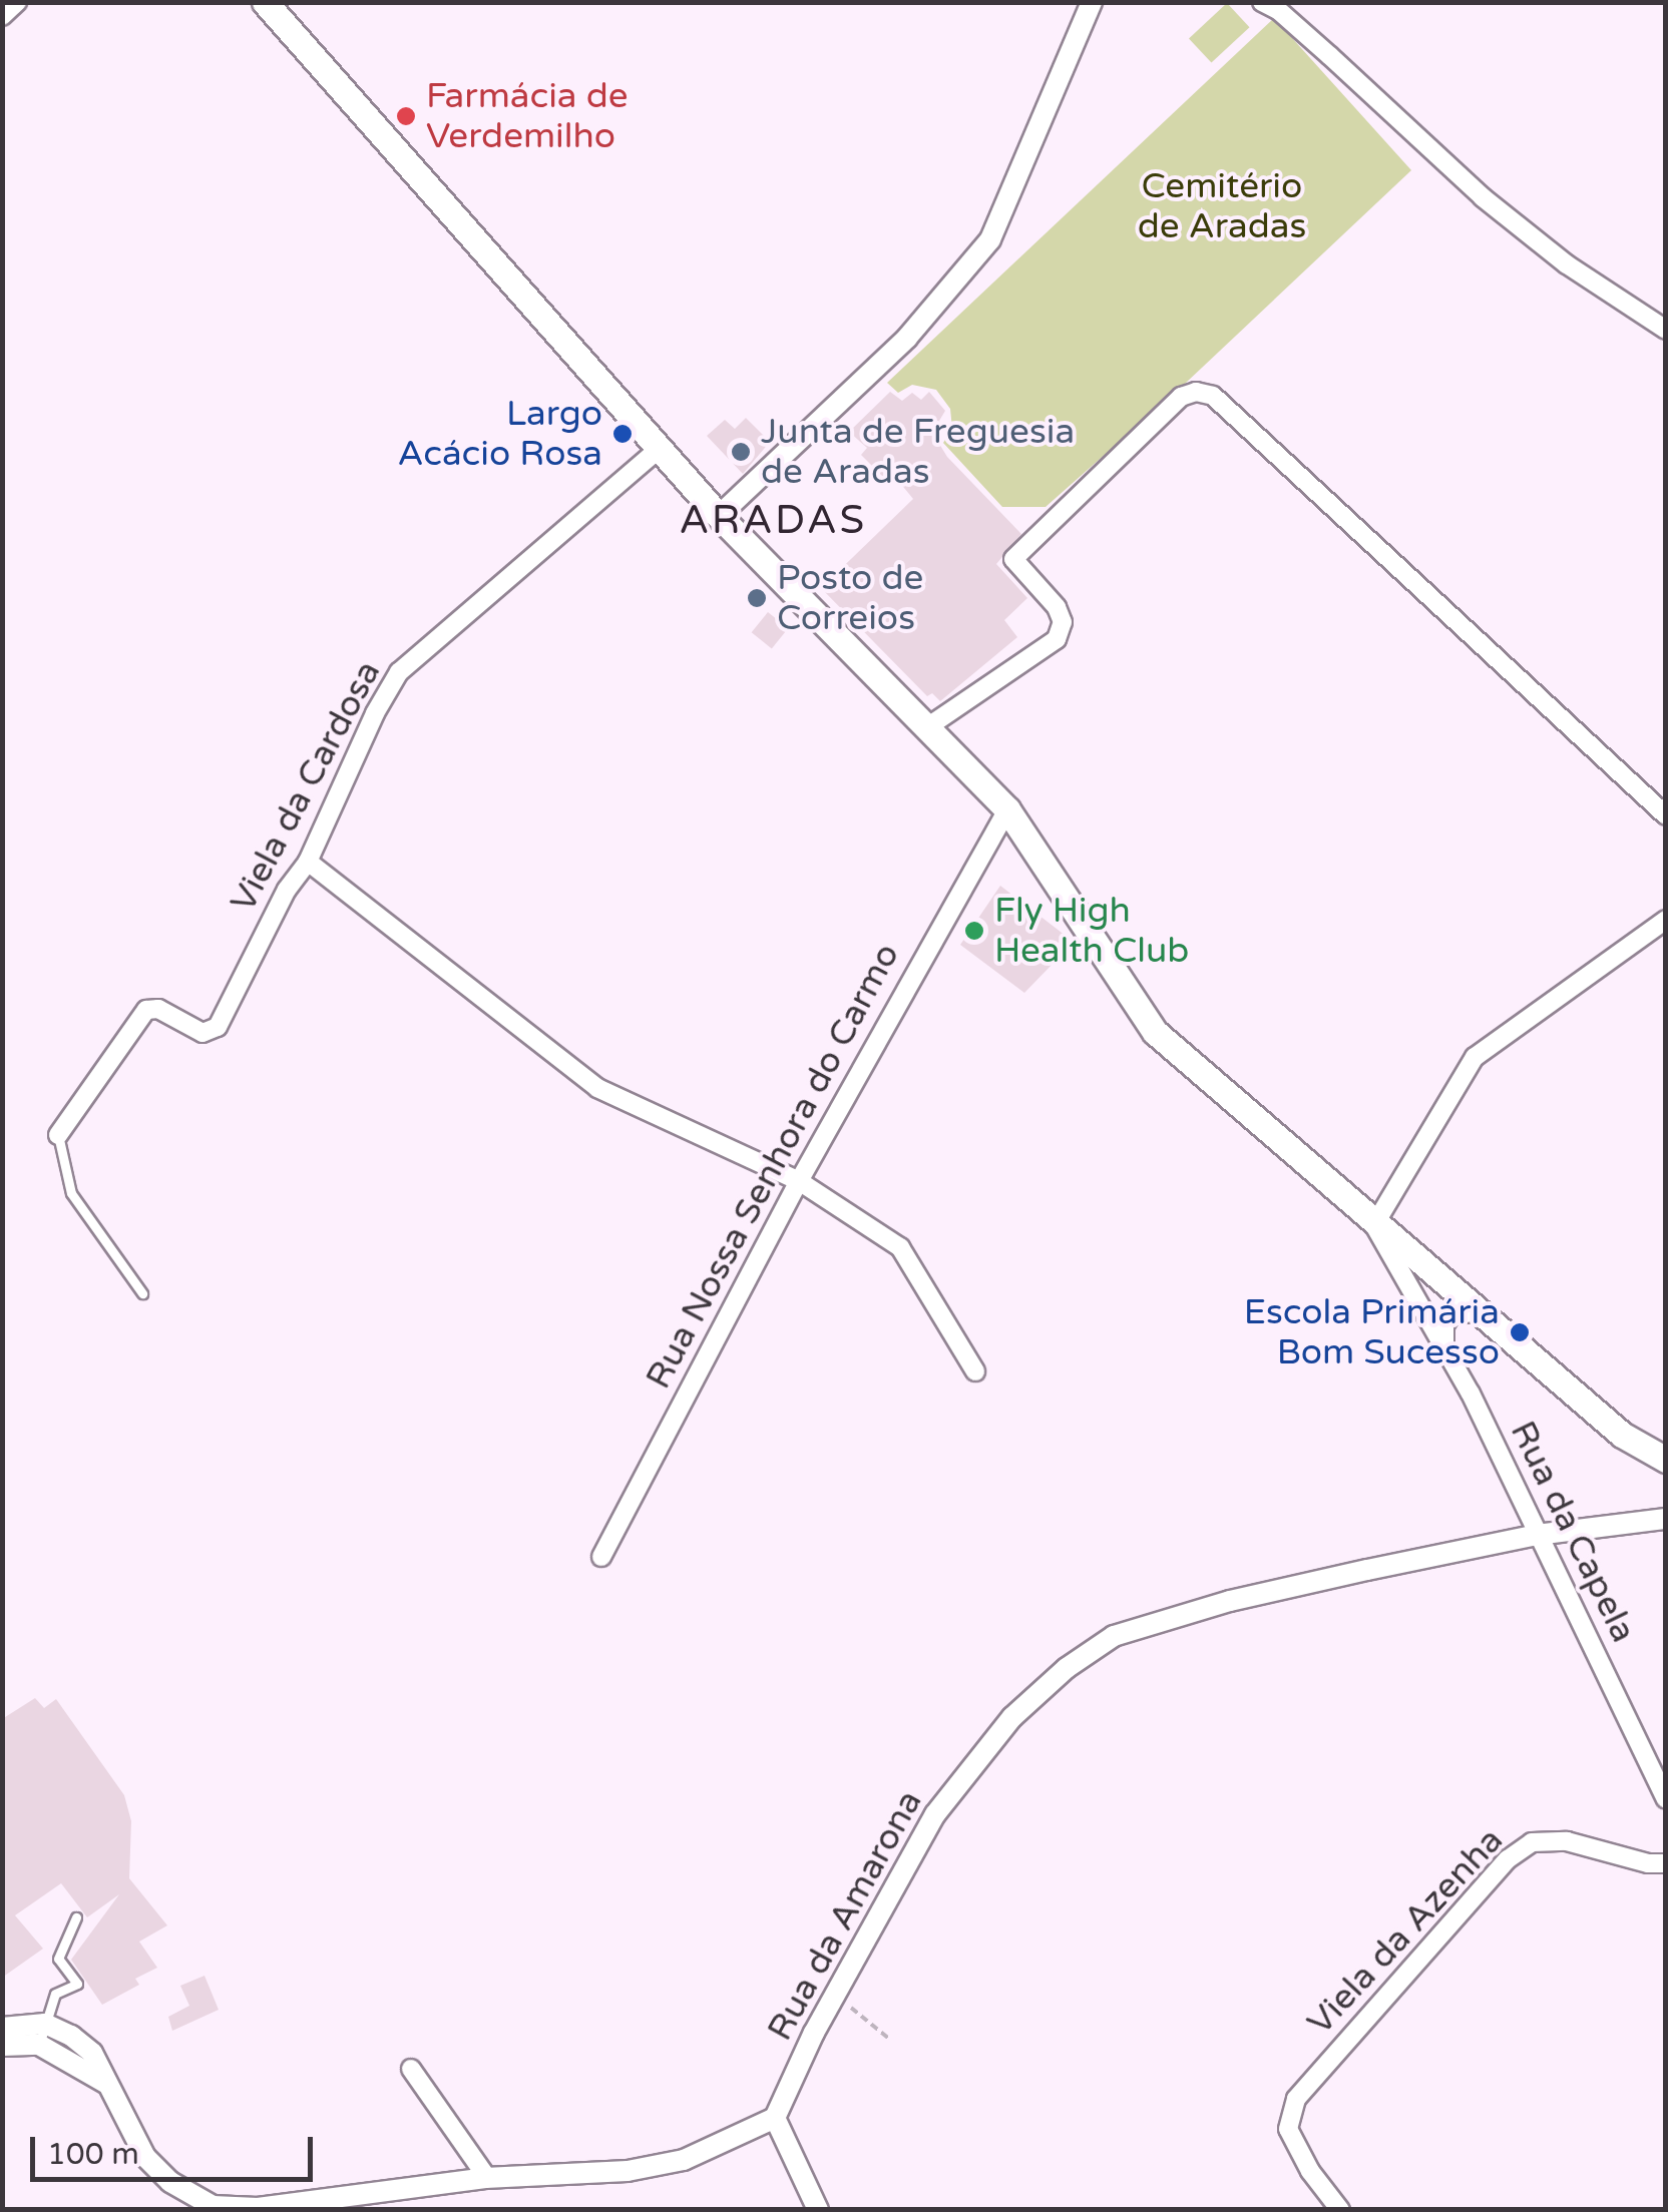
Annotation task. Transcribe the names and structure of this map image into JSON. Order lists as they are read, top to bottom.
{
  "streets": {
    "street": [
      "Viela da Cardosa",
      "Rua Nossa Senhora do Carmo",
      "Rua da Capela",
      "Rua da Amarona",
      "Viela da Azenha"
    ]
  },
  "crossings": [
    ["Rua da Capela", "Rua da Amarona"]
  ],
  "districts": ["ARADAS"],
  "parks": ["Cemitério de Aradas"],
  "places": [
    "Farmácia de Verdemilho",
    "Largo Acácio Rosa",
    "Junta de Freguesia de Aradas",
    "Posto de Correios",
    "Fly High Health Club",
    "Escola Primária Bom Sucesso"
  ],
  "scale_bar": "100 m"
}
